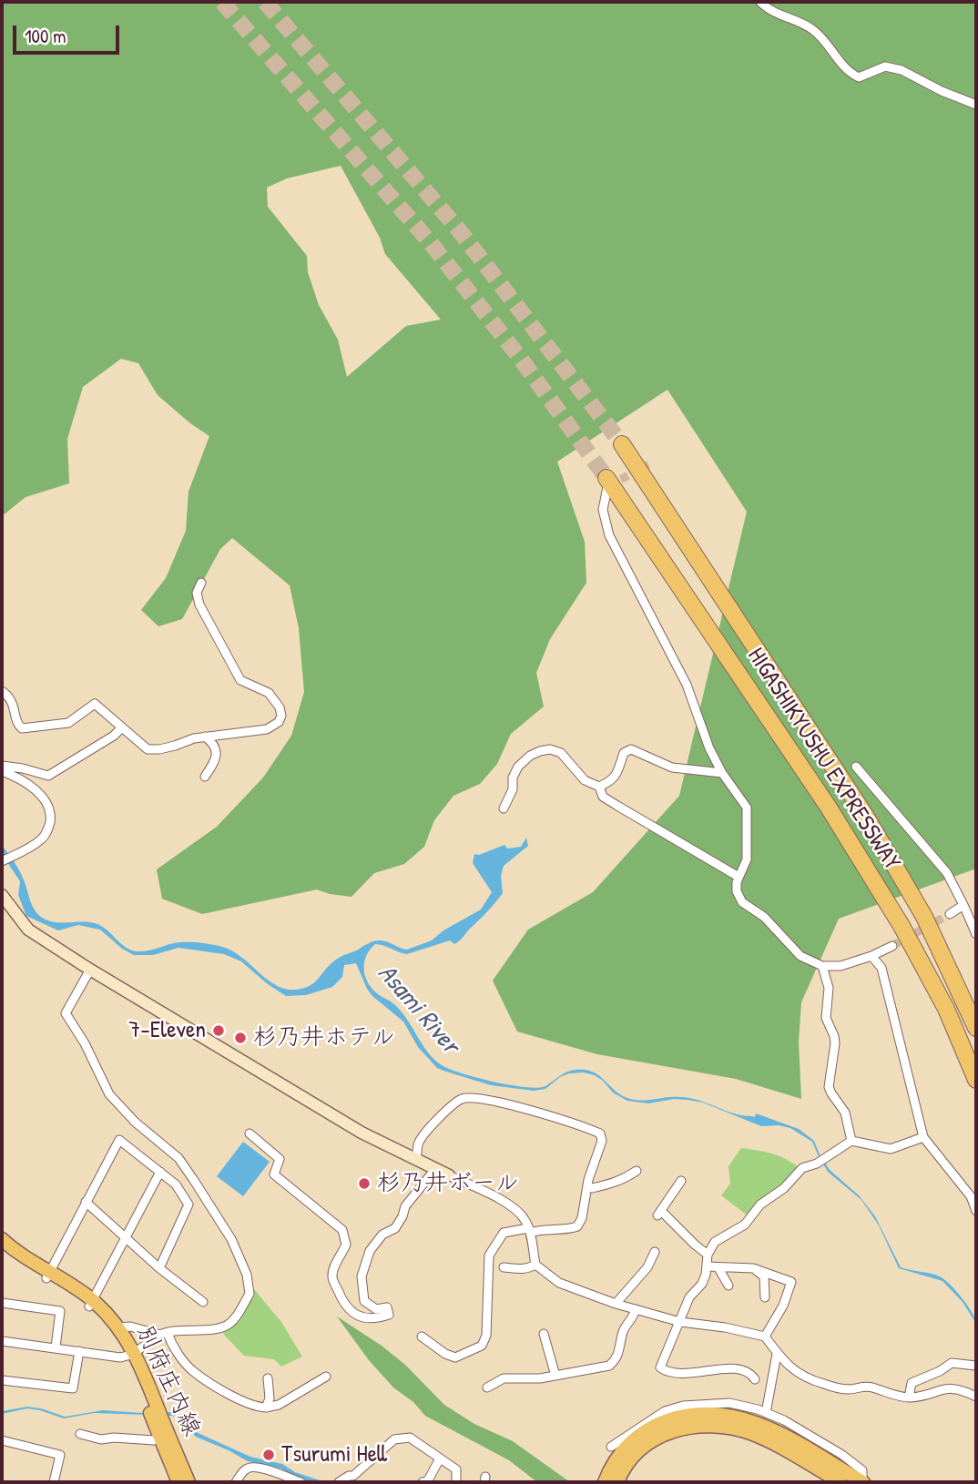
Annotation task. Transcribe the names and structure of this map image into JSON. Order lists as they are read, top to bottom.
{
  "streets": {
    "highway": ["HIGASHIKYUSHU EXPRESSWAY"],
    "main road": ["別府庄内線"]
  },
  "water": ["Asami River"],
  "places": [
    "7-Eleven",
    "杉乃井ホテル",
    "杉乃井ボール",
    "Tsurumi Hell"
  ],
  "scale_bar": "100 m"
}
